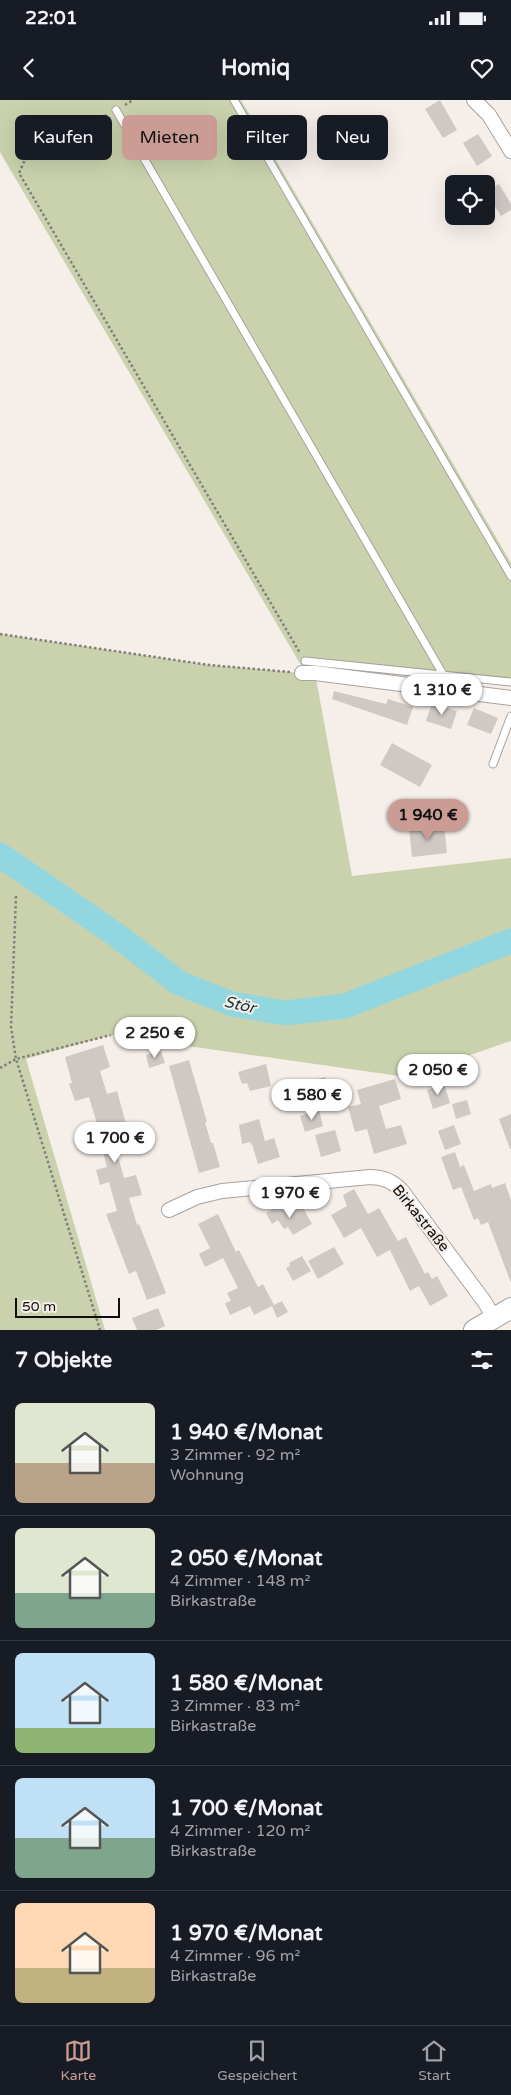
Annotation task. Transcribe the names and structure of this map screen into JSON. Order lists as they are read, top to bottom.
{
  "streets": {
    "street": ["Birkastraße"]
  },
  "water": ["Stör"],
  "scale_bar": "50 m",
  "page": {
    "status": "22:01",
    "header": "Homiq",
    "chip": [
      "Kaufen",
      "Mieten",
      "Filter",
      "Neu"
    ],
    "price": [
      "1 310 €",
      "1 940 €",
      "2 250 €",
      "2 050 €",
      "1 580 €",
      "1 700 €",
      "1 970 €"
    ],
    "scale": "50 m",
    "heading": "7 Objekte",
    "list": [
      {
        "name": "1 940 €/Monat",
        "note": "3 Zimmer · 92 m² · Wohnung"
      },
      {
        "name": "2 050 €/Monat",
        "note": "4 Zimmer · 148 m² · Birkastraße"
      },
      {
        "name": "1 580 €/Monat",
        "note": "3 Zimmer · 83 m² · Birkastraße"
      },
      {
        "name": "1 700 €/Monat",
        "note": "4 Zimmer · 120 m² · Birkastraße"
      },
      {
        "name": "1 970 €/Monat",
        "note": "4 Zimmer · 96 m² · Birkastraße"
      }
    ],
    "tabs": ["Karte", "Gespeichert", "Start"]
  }
}
